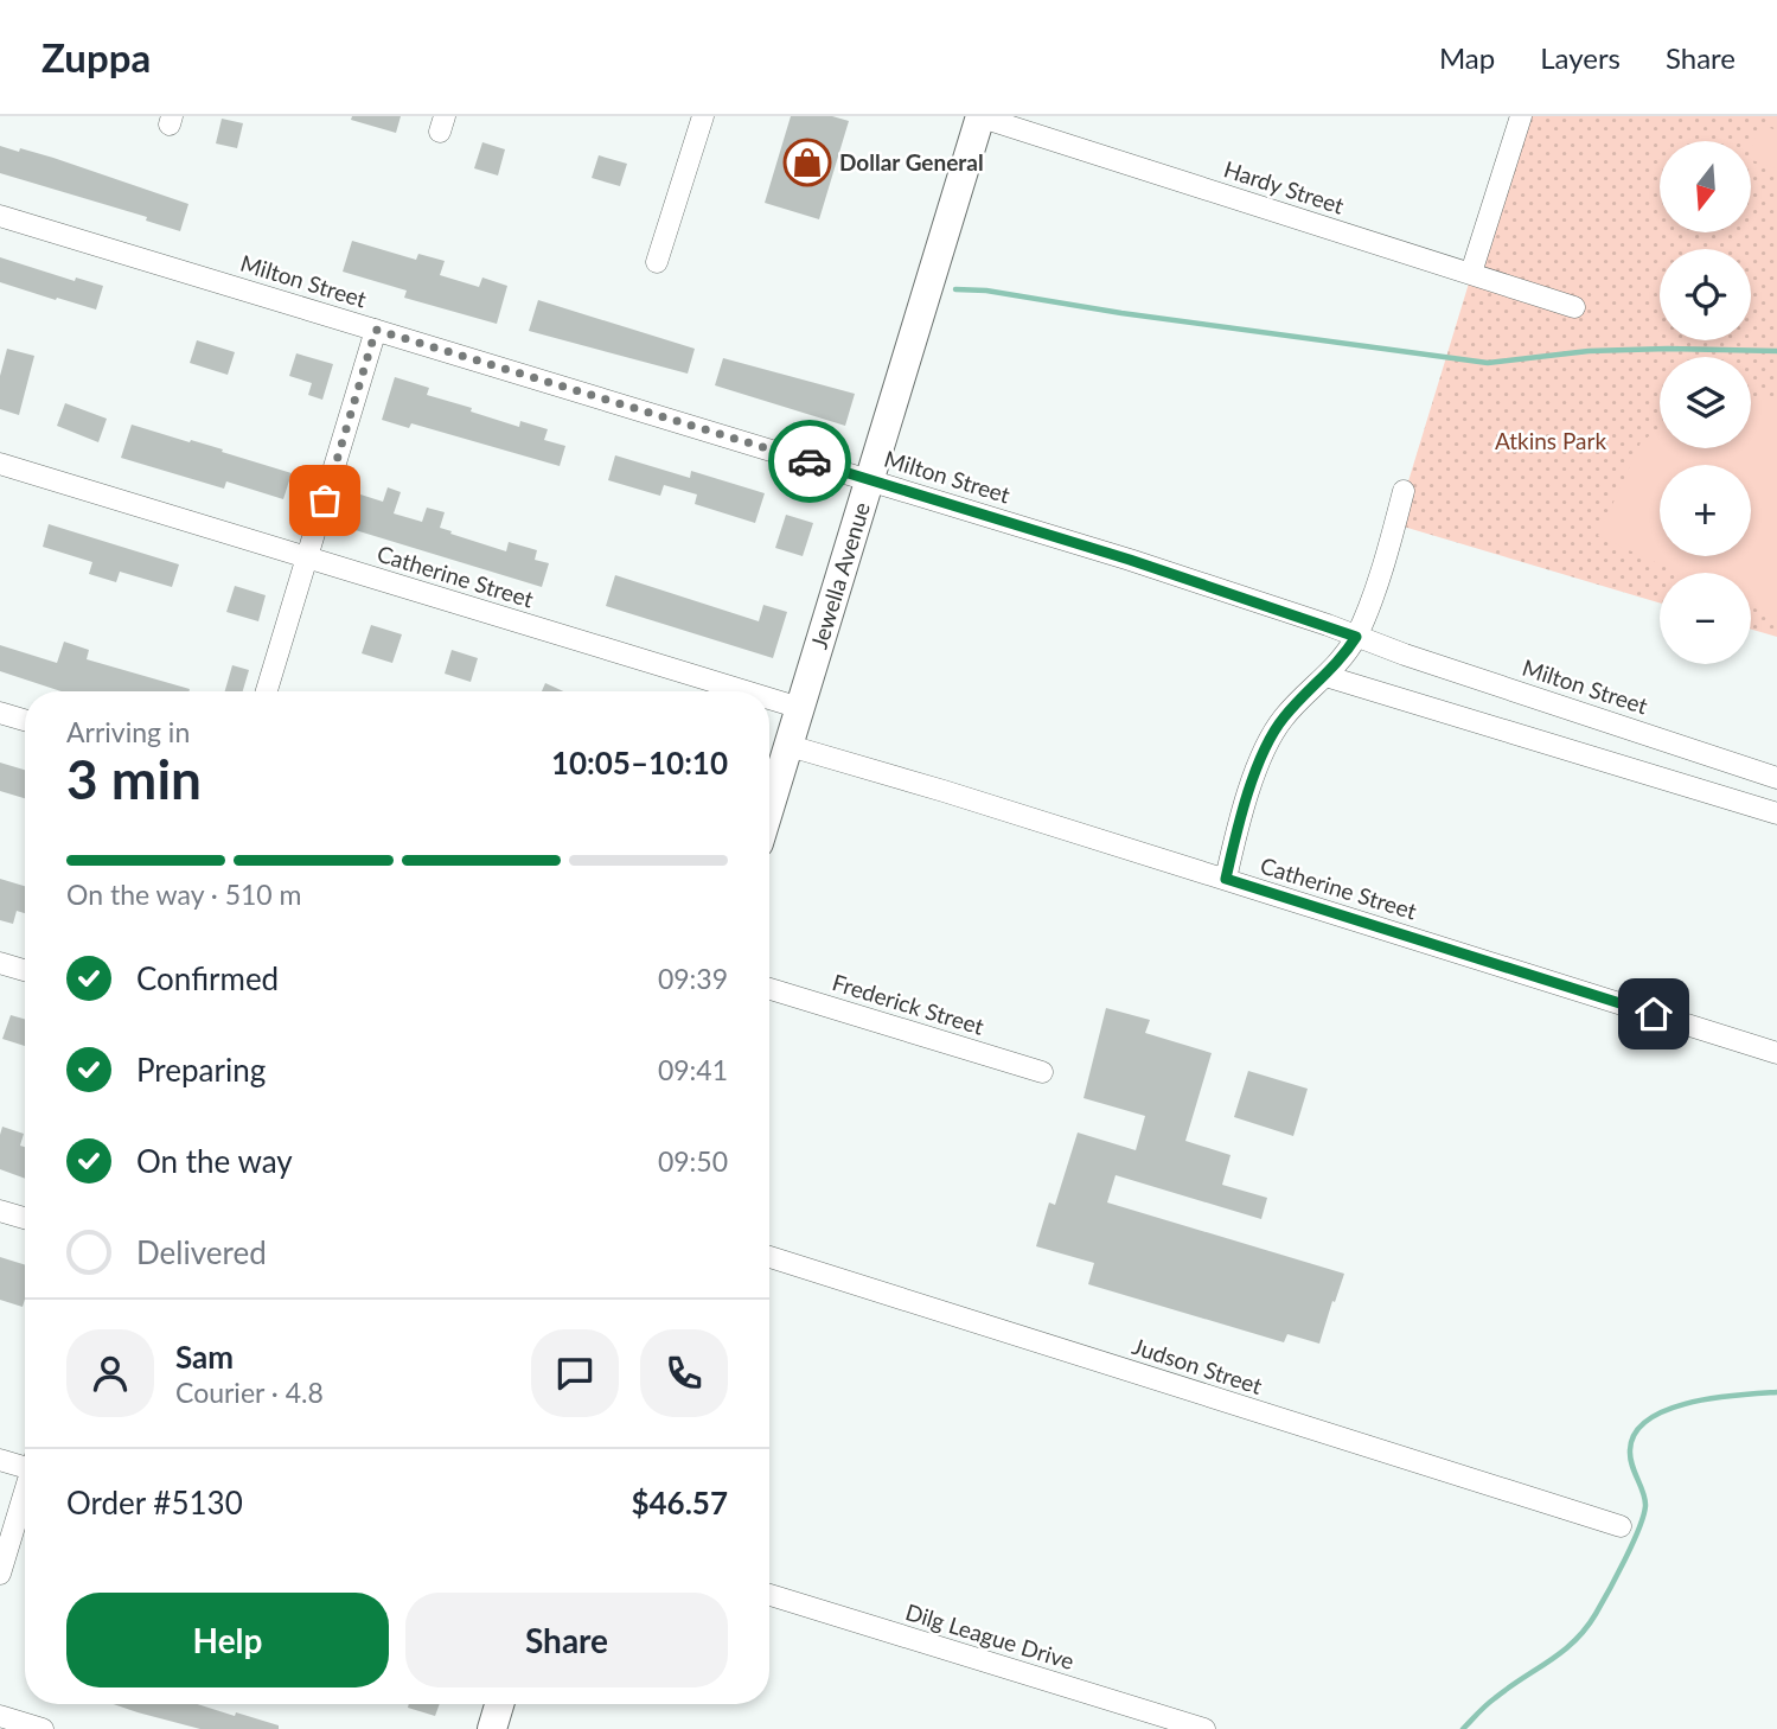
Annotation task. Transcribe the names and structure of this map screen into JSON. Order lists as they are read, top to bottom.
{
  "streets": {
    "main road": ["Jewella Avenue"],
    "street": [
      "Hardy Street",
      "Milton Street",
      "Catherine Street",
      "Frederick Street",
      "Judson Street",
      "Dilg League Drive"
    ]
  },
  "crossings": [
    ["Hardy Street", "Jewella Avenue"],
    ["Milton Street", "Jewella Avenue"],
    ["Jewella Avenue", "Catherine Street"]
  ],
  "parks": ["Atkins Park"],
  "places": {
    "shop": ["Dollar General"]
  },
  "north": "bottom",
  "page": {
    "header": "Zuppa",
    "nav": ["Map", "Layers", "Share"],
    "map_buttons": ["+", "−"],
    "heading": ["3 min", "Arriving in", "10:05–10:10"],
    "panel": [
      "Sam",
      "Courier · 4.8",
      "Order #5130",
      "$46.57"
    ],
    "bar": "On the way · 510 m",
    "list": [
      ["Confirmed", "09:39"],
      ["Preparing", "09:41"],
      ["On the way", "09:50"],
      "Delivered"
    ],
    "buttons": ["Help", "Share"]
  }
}
